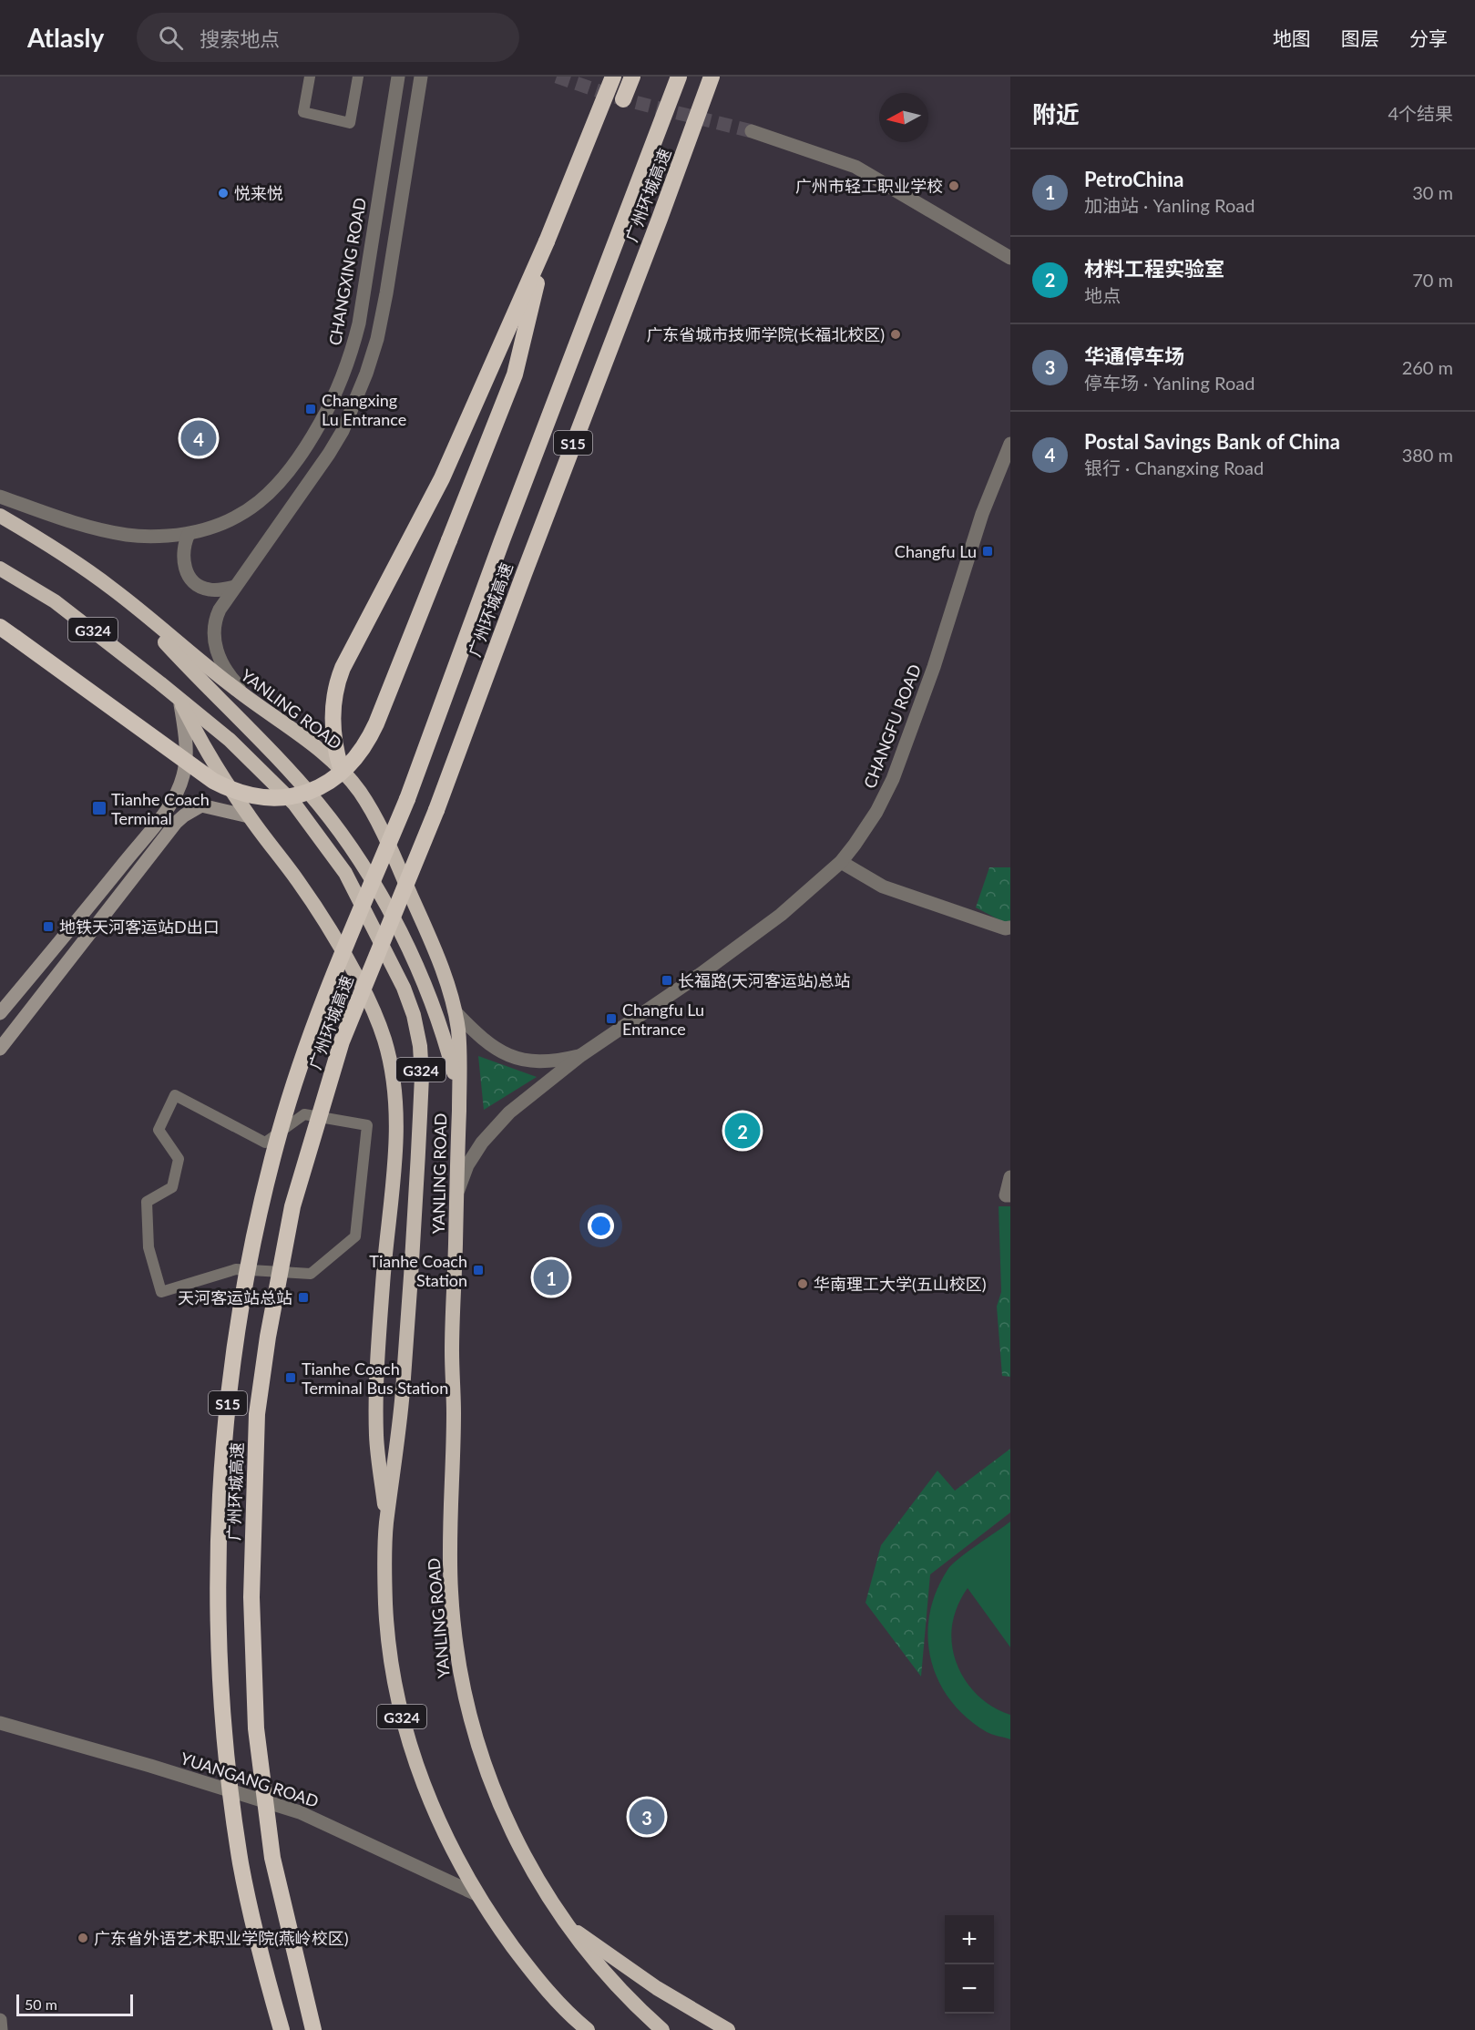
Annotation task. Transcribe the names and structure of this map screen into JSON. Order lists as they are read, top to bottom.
{
  "streets": {
    "highway": [
      "广州环城高速",
      "S15",
      "G324",
      "YANLING ROAD"
    ],
    "street": ["CHANGXING ROAD", "CHANGFU ROAD", "YUANGANG ROAD"]
  },
  "crossings": [
    ["G324", "YANLING ROAD"],
    ["YANLING ROAD", "CHANGFU ROAD"],
    ["YANLING ROAD", "YUANGANG ROAD"]
  ],
  "places": {
    "other": [
      "广州市轻工职业学校",
      "悦来悦",
      "广东省城市技师学院(长福北校区)",
      "华南理工大学(五山校区)",
      "广东省外语艺术职业学院(燕岭校区)"
    ],
    "transit": [
      "Changxing Lu Entrance",
      "Changfu Lu",
      "Tianhe Coach Terminal",
      "地铁天河客运站D出口",
      "长福路(天河客运站)总站",
      "Changfu Lu Entrance",
      "Tianhe Coach Station",
      "天河客运站总站",
      "Tianhe Coach Terminal Bus Station"
    ]
  },
  "scale_bar": "50 m",
  "north": "left",
  "page": {
    "header": "Atlasly",
    "search": "搜索地点",
    "nav": ["地图", "图层", "分享"],
    "heading": ["附近", "4个结果"],
    "list": [
      {
        "mark": "1",
        "name": "PetroChina",
        "note": "加油站 · Yanling Road",
        "value": "30 m"
      },
      {
        "mark": "2",
        "name": "材料工程实验室",
        "note": "地点",
        "value": "70 m"
      },
      {
        "mark": "3",
        "name": "华通停车场",
        "note": "停车场 · Yanling Road",
        "value": "260 m"
      },
      {
        "mark": "4",
        "name": "Postal Savings Bank of China",
        "note": "银行 · Changxing Road",
        "value": "380 m"
      }
    ],
    "pins": [
      "4",
      "2",
      "1",
      "3"
    ],
    "map_buttons": ["+", "−"],
    "scale": "50 m"
  }
}
